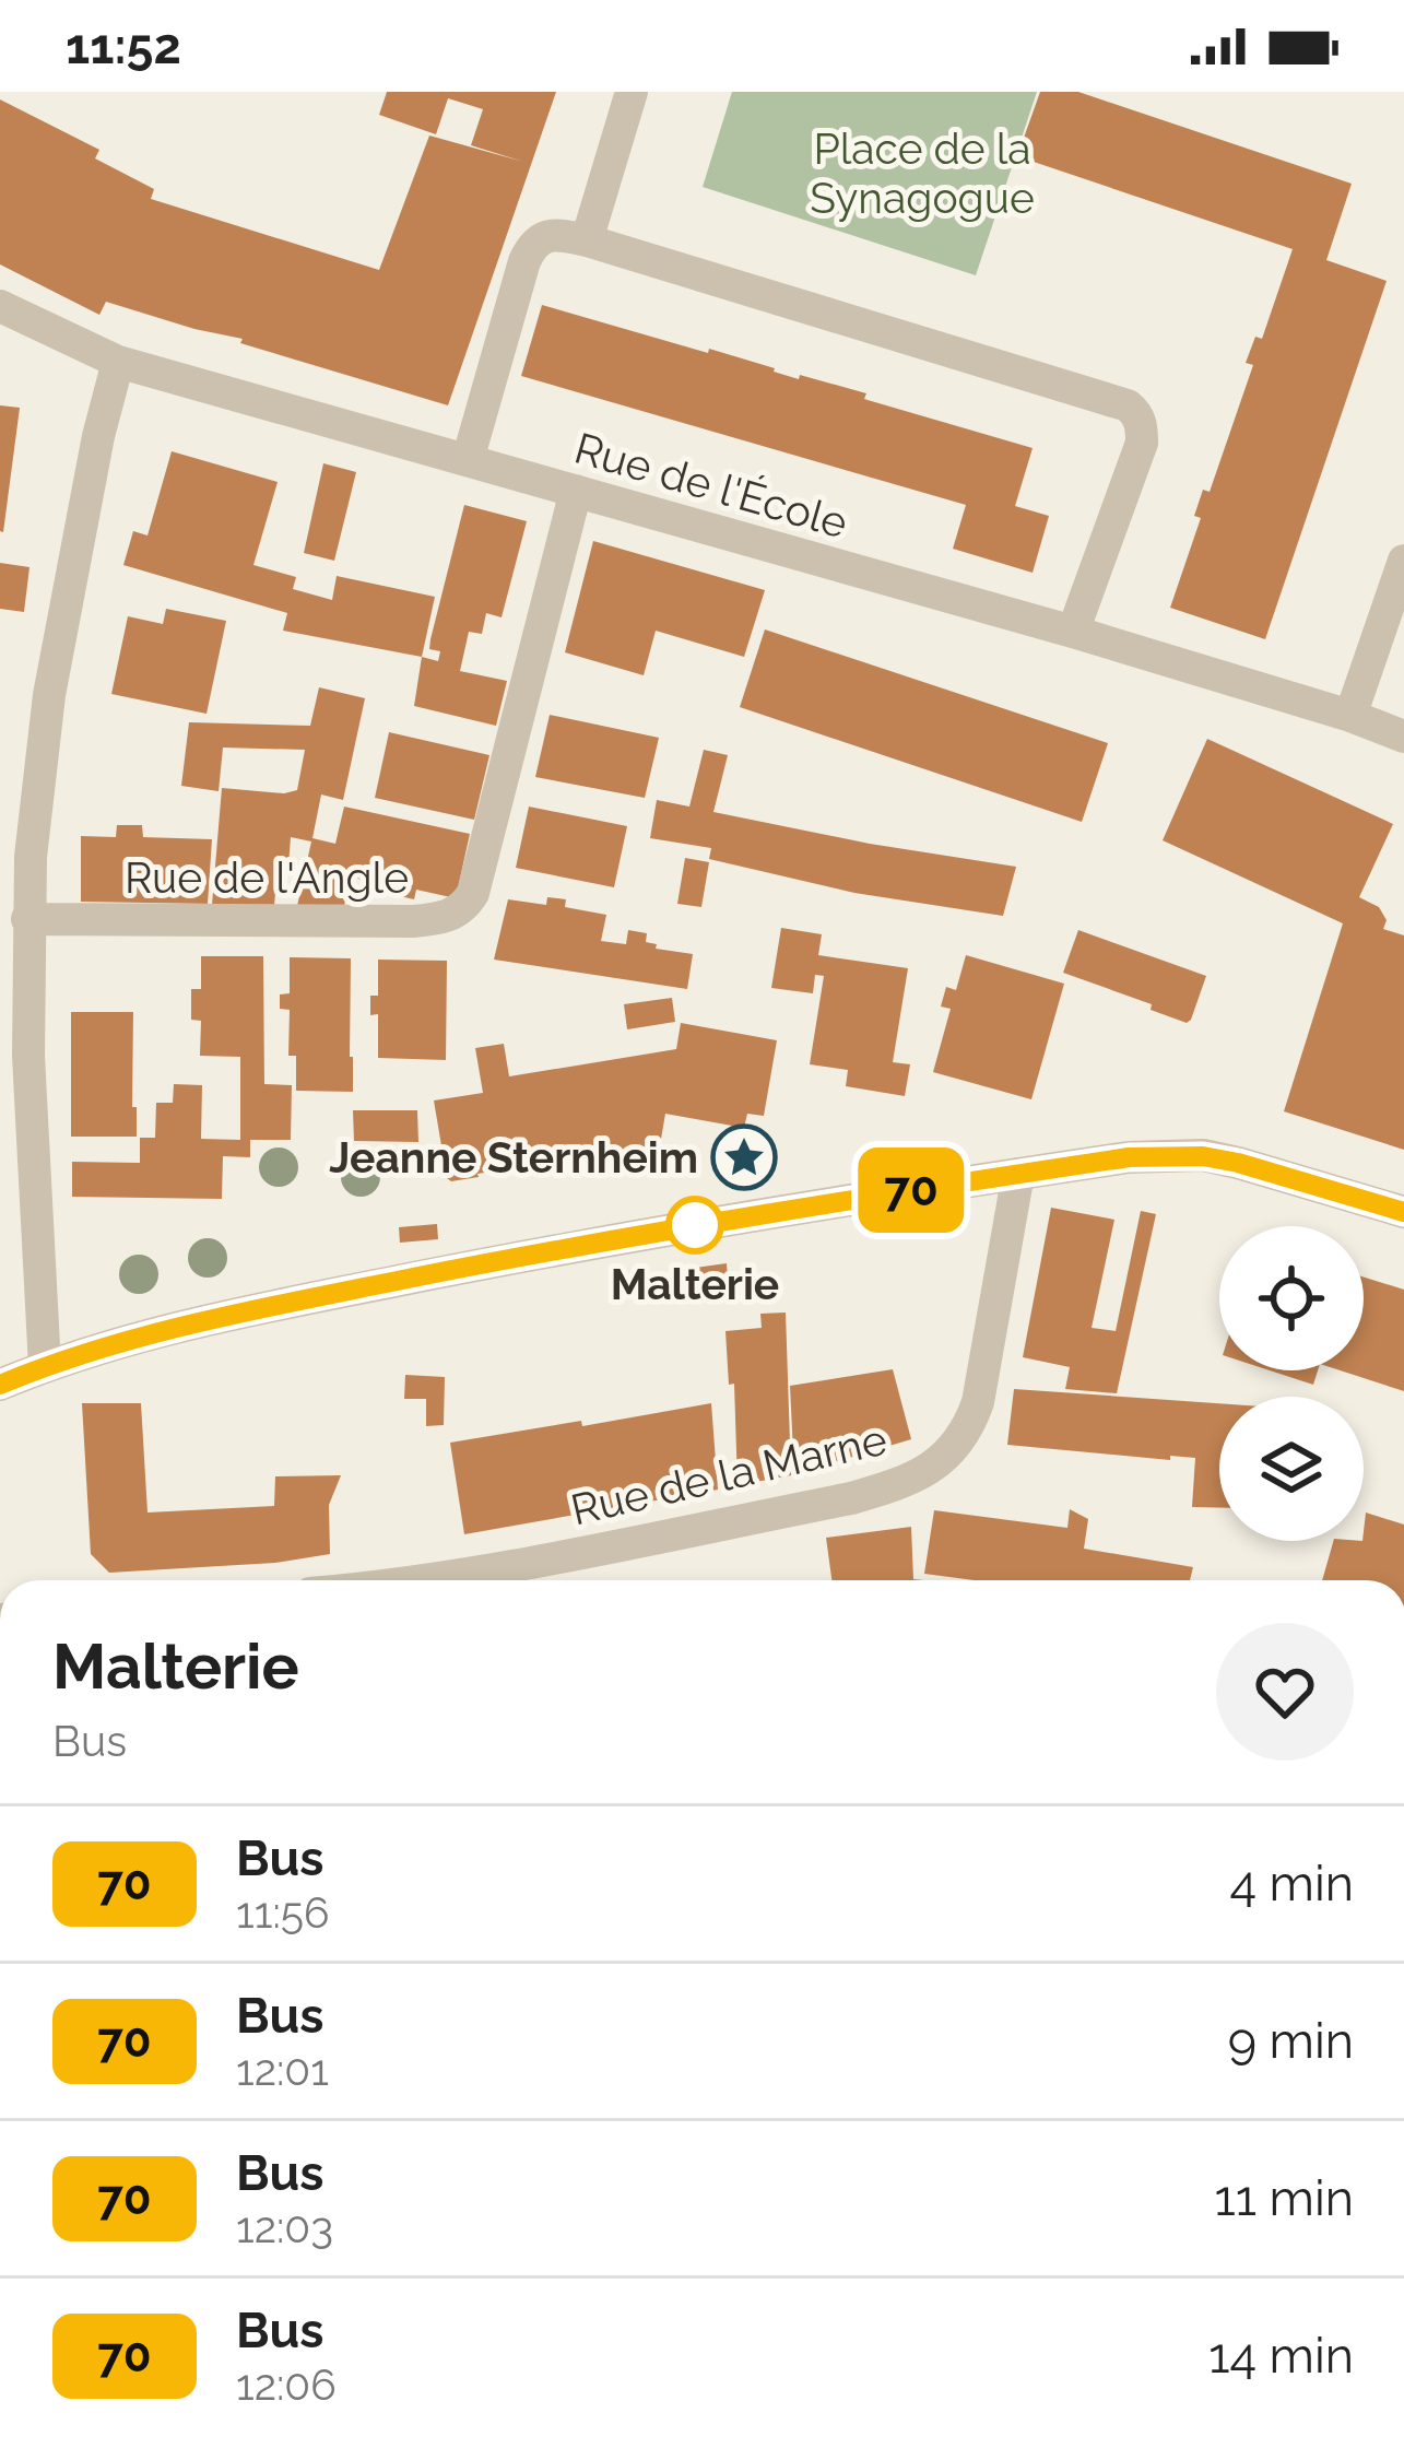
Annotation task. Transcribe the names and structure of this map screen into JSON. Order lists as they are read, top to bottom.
{
  "streets": {
    "street": ["Rue de l'École", "Rue de l'Angle", "Rue de la Marne"]
  },
  "crossings": [
    ["Rue de l'École", "Rue de l'Angle"]
  ],
  "parks": ["Place de la Synagogue"],
  "places": {
    "place": ["Jeanne Sternheim"],
    "other": ["Malterie"]
  },
  "lines": ["bus line 70"],
  "page": {
    "status": "11:52",
    "on_map": "70",
    "heading": ["Malterie", "Bus"],
    "list": [
      {
        "mark": "70",
        "name": "Bus",
        "note": "11:56",
        "value": "4 min"
      },
      {
        "mark": "70",
        "name": "Bus",
        "note": "12:01",
        "value": "9 min"
      },
      {
        "mark": "70",
        "name": "Bus",
        "note": "12:03",
        "value": "11 min"
      },
      {
        "mark": "70",
        "name": "Bus",
        "note": "12:06",
        "value": "14 min"
      }
    ]
  }
}
